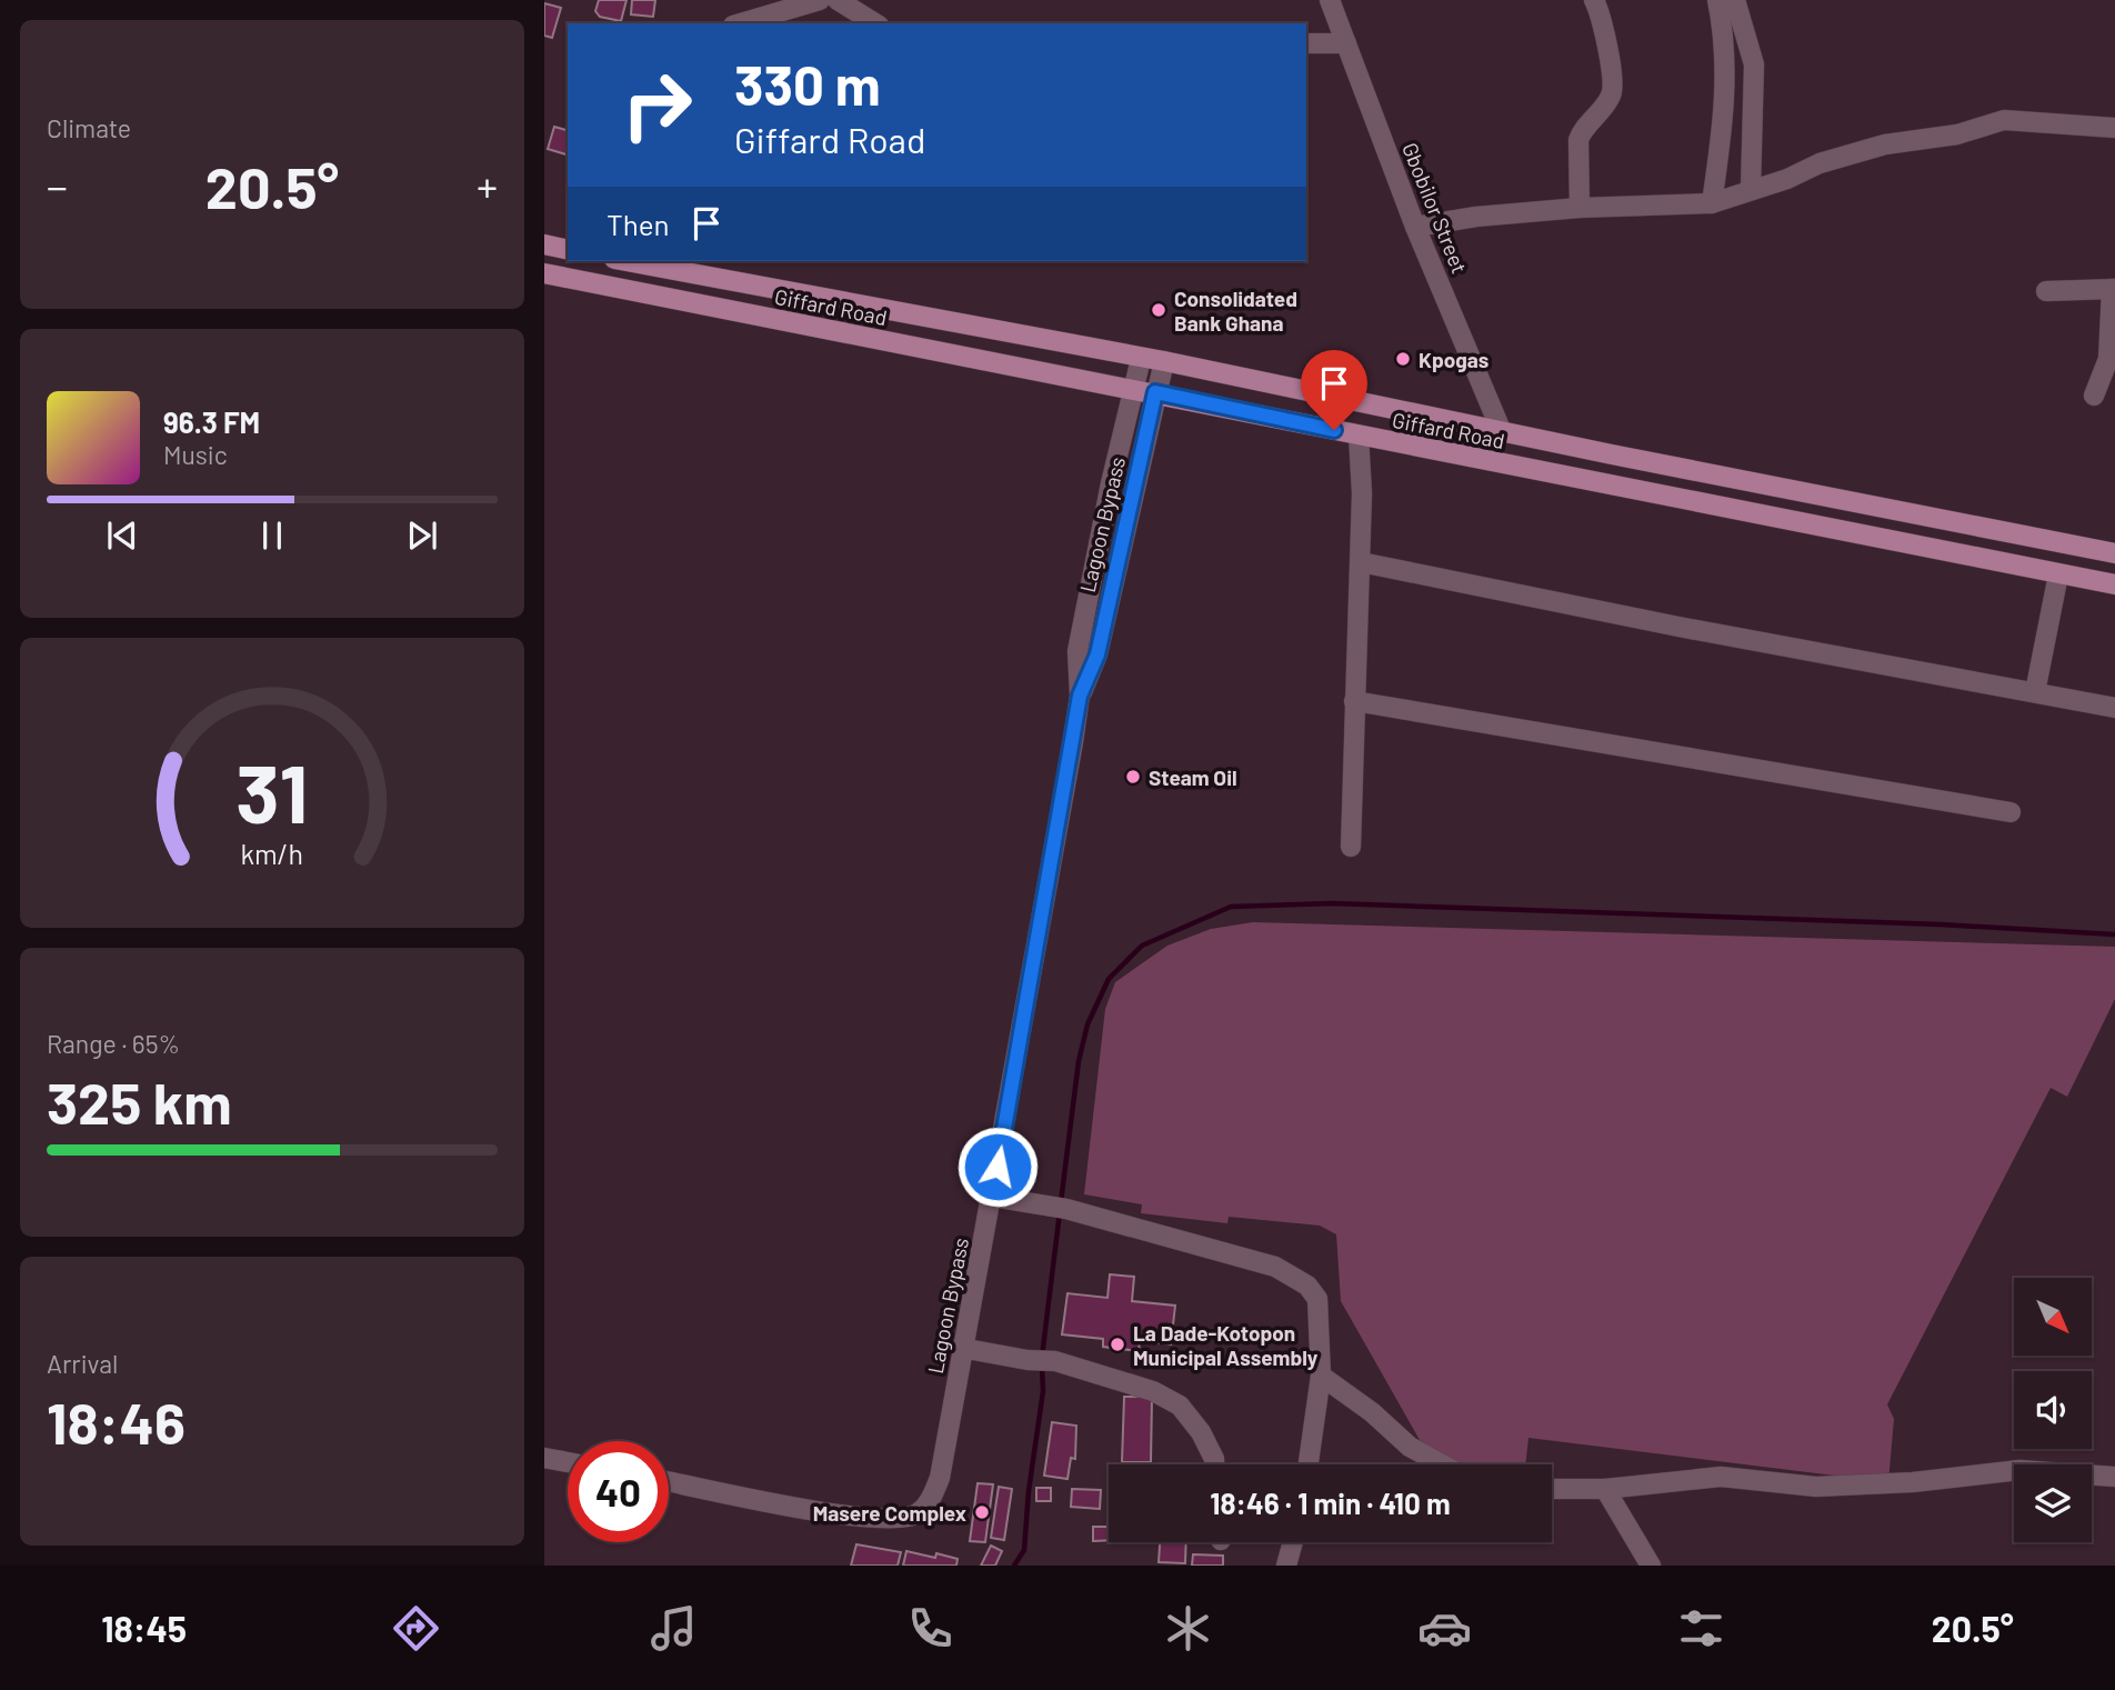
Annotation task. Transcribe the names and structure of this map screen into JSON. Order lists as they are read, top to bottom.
{
  "streets": {
    "main road": ["Giffard Road"],
    "street": ["Gbobilor Street", "Lagoon Bypass"]
  },
  "crossings": [
    ["Gbobilor Street", "Giffard Road"],
    ["Giffard Road", "Lagoon Bypass"]
  ],
  "places": [
    "Consolidated Bank Ghana",
    "Kpogas",
    "Steam Oil",
    "La Dade-Kotopon Municipal Assembly",
    "Masere Complex"
  ],
  "north": "bottom right",
  "page": {
    "tile": [
      "Climate",
      ["Range · 65%", "325 km"],
      ["Arrival", "18:46"]
    ],
    "turn": ["330 m", "Giffard Road"],
    "heat": ["−", "20.5°", "+"],
    "then": "Then",
    "song": ["96.3 FM", "Music"],
    "limit": "40",
    "trip": "18:46 · 1 min · 410 m",
    "tabs": ["18:45", "20.5°"],
    "gauge": ["31", "km/h"]
  }
}
